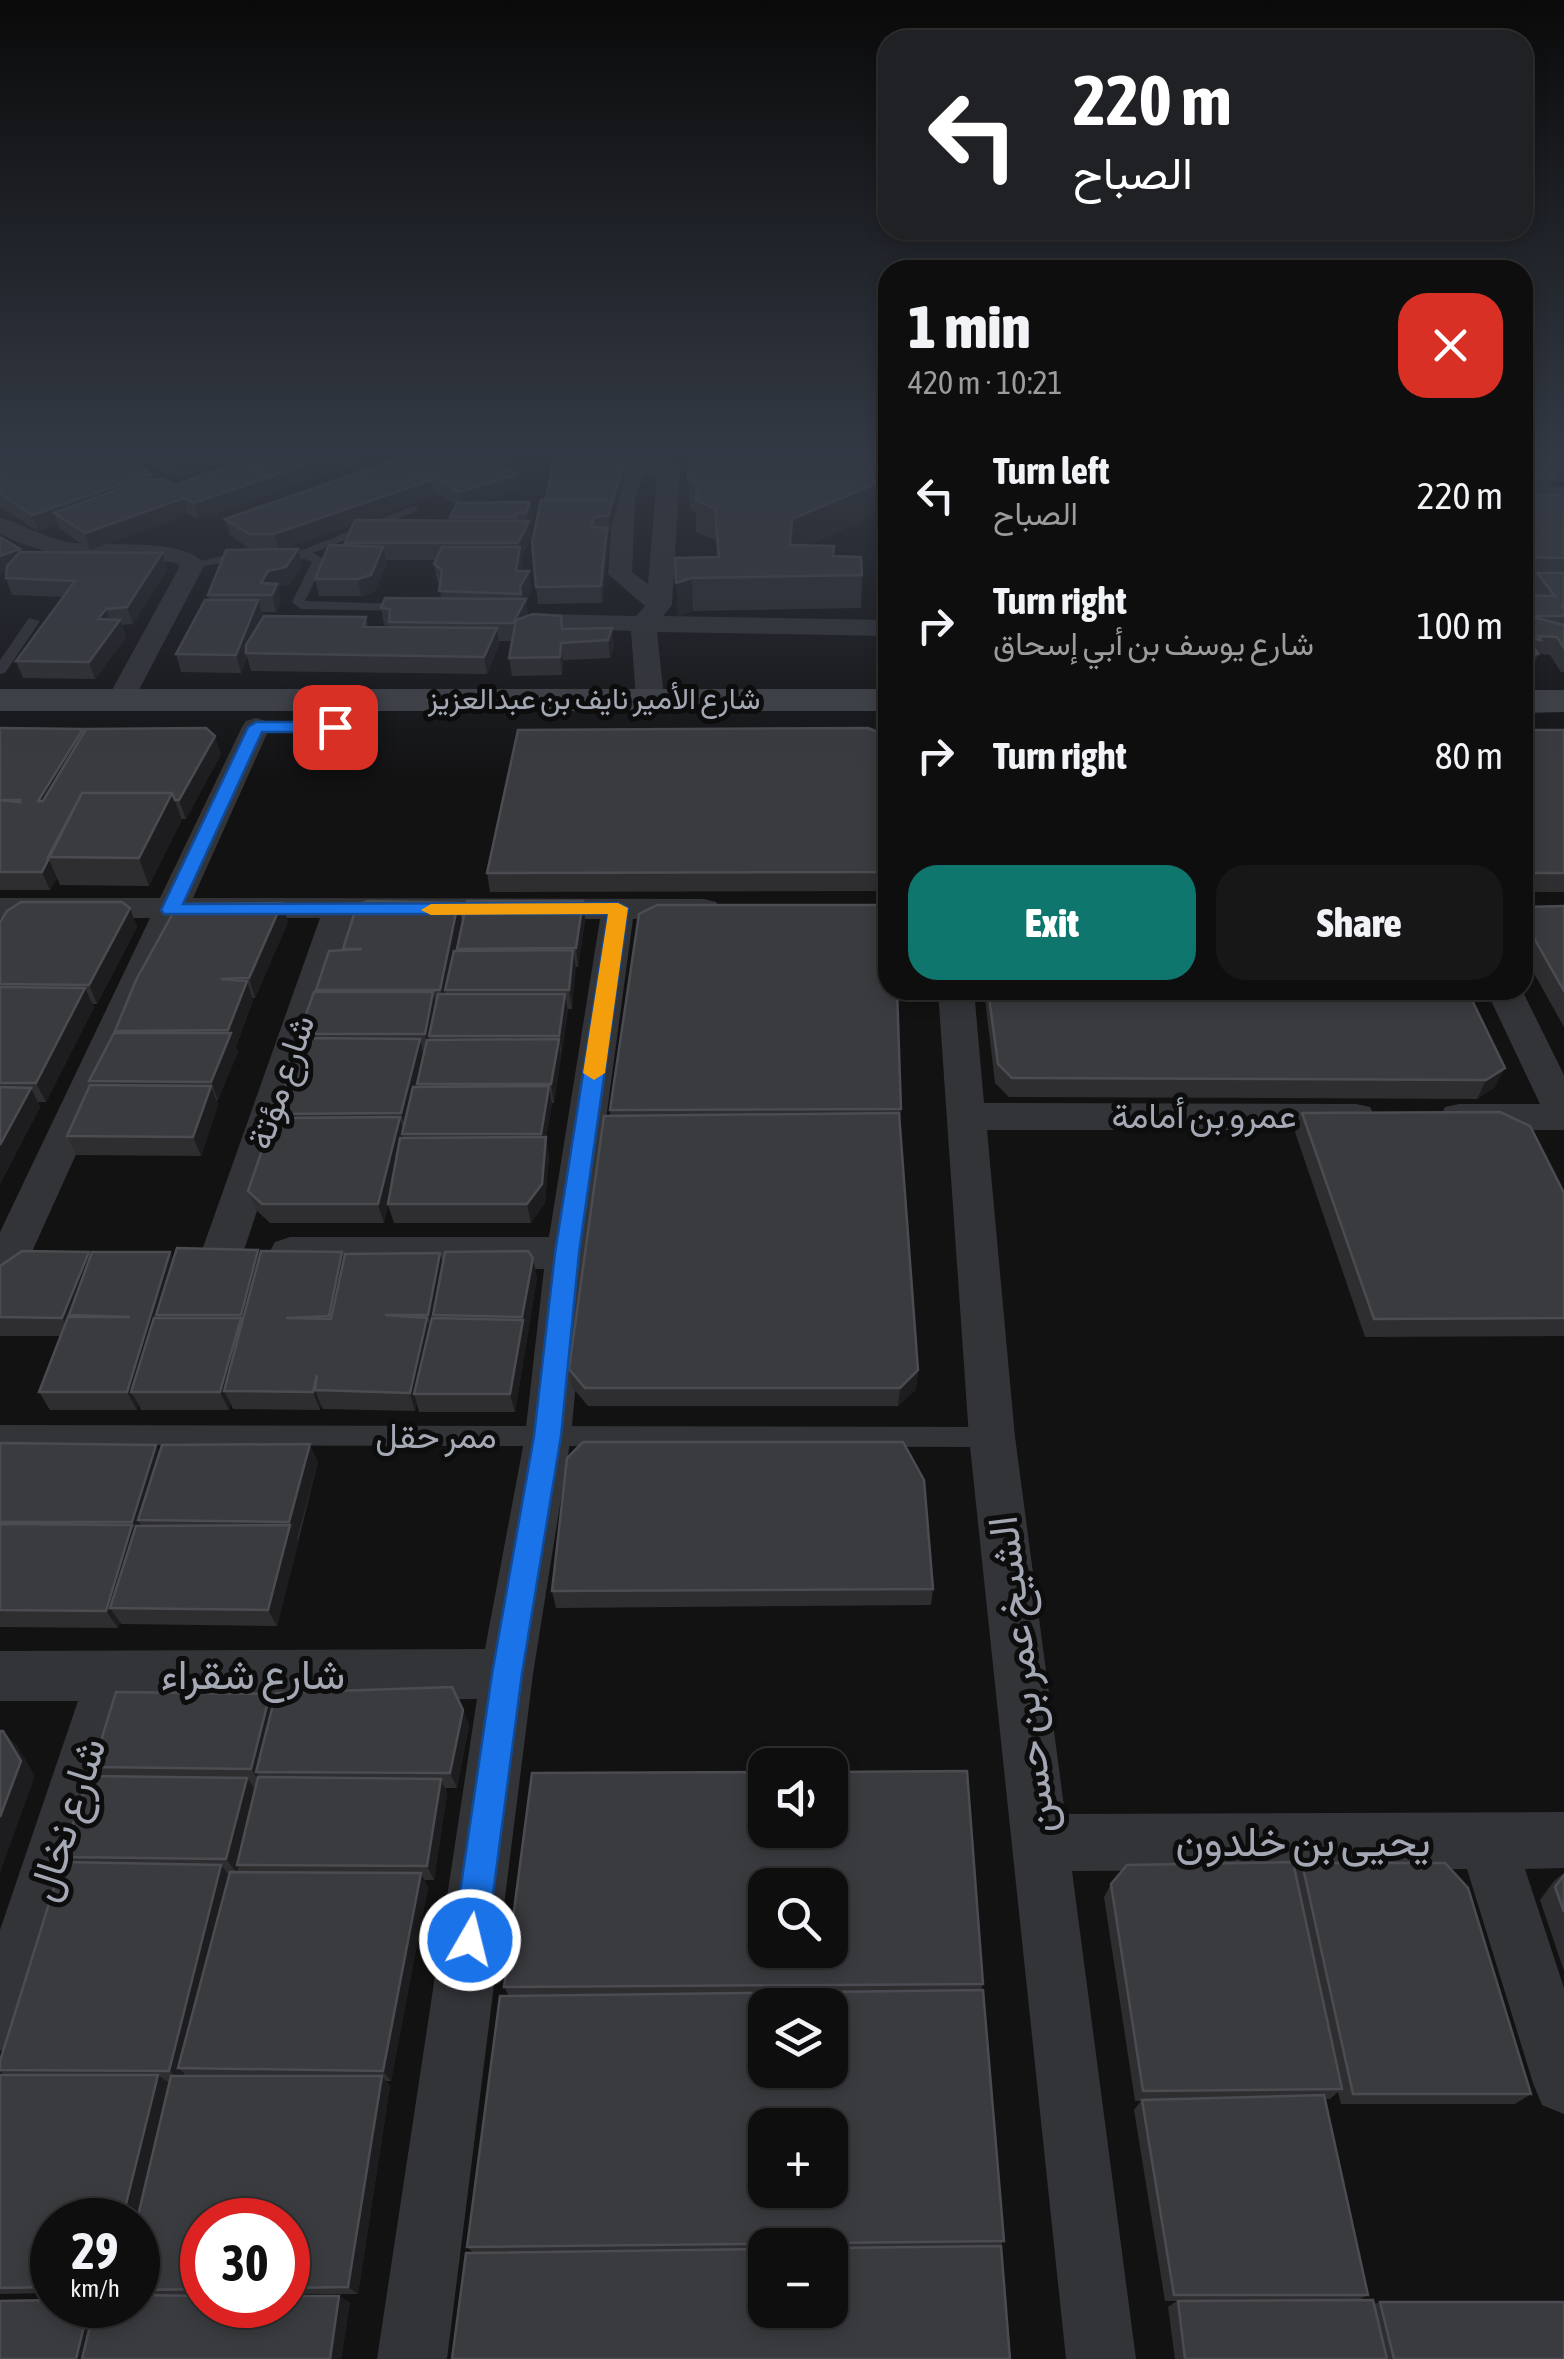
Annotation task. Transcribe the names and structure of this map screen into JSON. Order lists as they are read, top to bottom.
{
  "streets": {
    "street": [
      "شارع الأمير نايف بن عبدالعزيز",
      "شارع مؤتة",
      "عمرو بن أمامة",
      "شارع شقراء",
      "الشيخ عمر بن حسن",
      "شارع نخال",
      "يحيى بن خلدون"
    ],
    "lane": ["ممر حقل"]
  },
  "crossings": [
    ["عمرو بن أمامة", "الشيخ عمر بن حسن"],
    ["ممر حقل", "الشيخ عمر بن حسن"],
    ["شارع شقراء", "شارع نخال"],
    ["الشيخ عمر بن حسن", "يحيى بن خلدون"]
  ],
  "page": {
    "turn": ["220 m", "الصباح"],
    "heading": ["1 min", "420 m · 10:21"],
    "list": [
      {
        "name": "Turn left",
        "note": "الصباح",
        "value": "220 m"
      },
      {
        "name": "Turn right",
        "note": "شارع يوسف بن أبي إسحاق",
        "value": "100 m"
      },
      {
        "name": "Turn right",
        "value": "80 m"
      }
    ],
    "buttons": ["Exit", "Share"],
    "map_buttons": ["+", "−"],
    "speed": "29 km/h",
    "limit": "30"
  }
}
